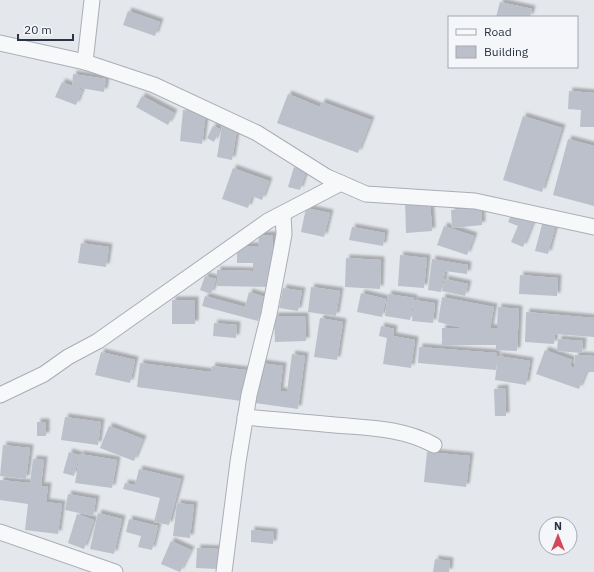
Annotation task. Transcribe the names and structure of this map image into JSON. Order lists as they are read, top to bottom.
{
  "legend": ["Road", "Building"],
  "scale_bar": "20 m",
  "north": "top"
}
